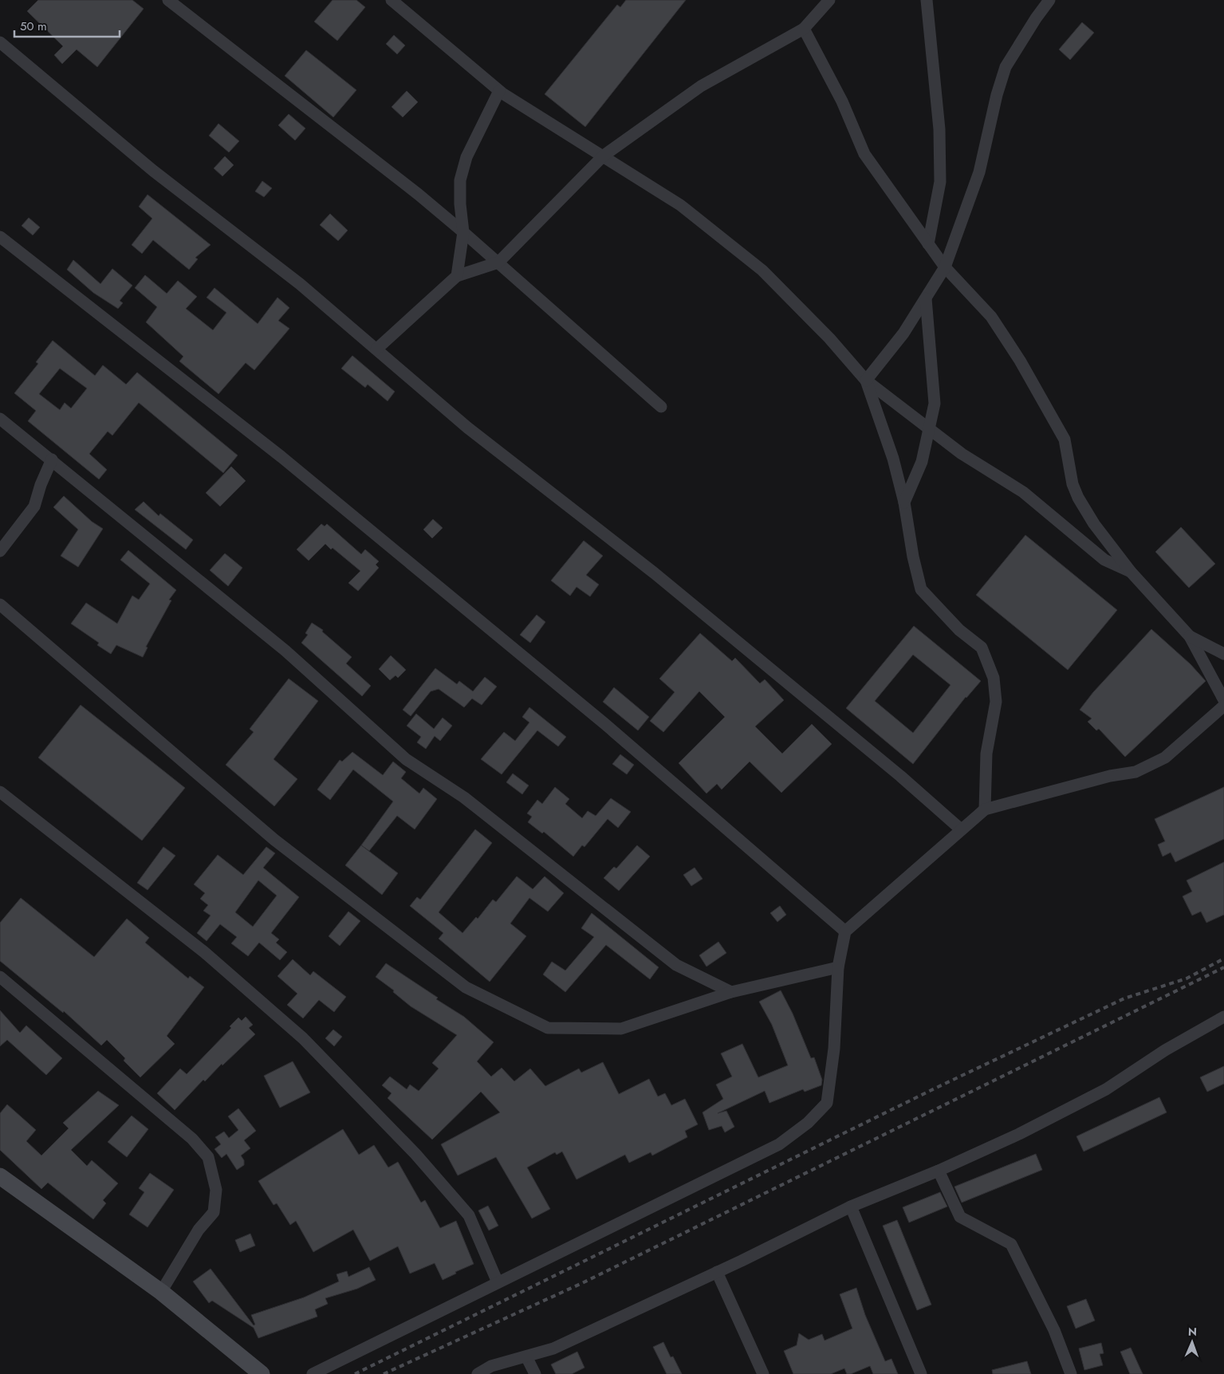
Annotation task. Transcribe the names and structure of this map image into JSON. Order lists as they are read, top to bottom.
{
  "scale_bar": "50 m",
  "north": "top"
}
